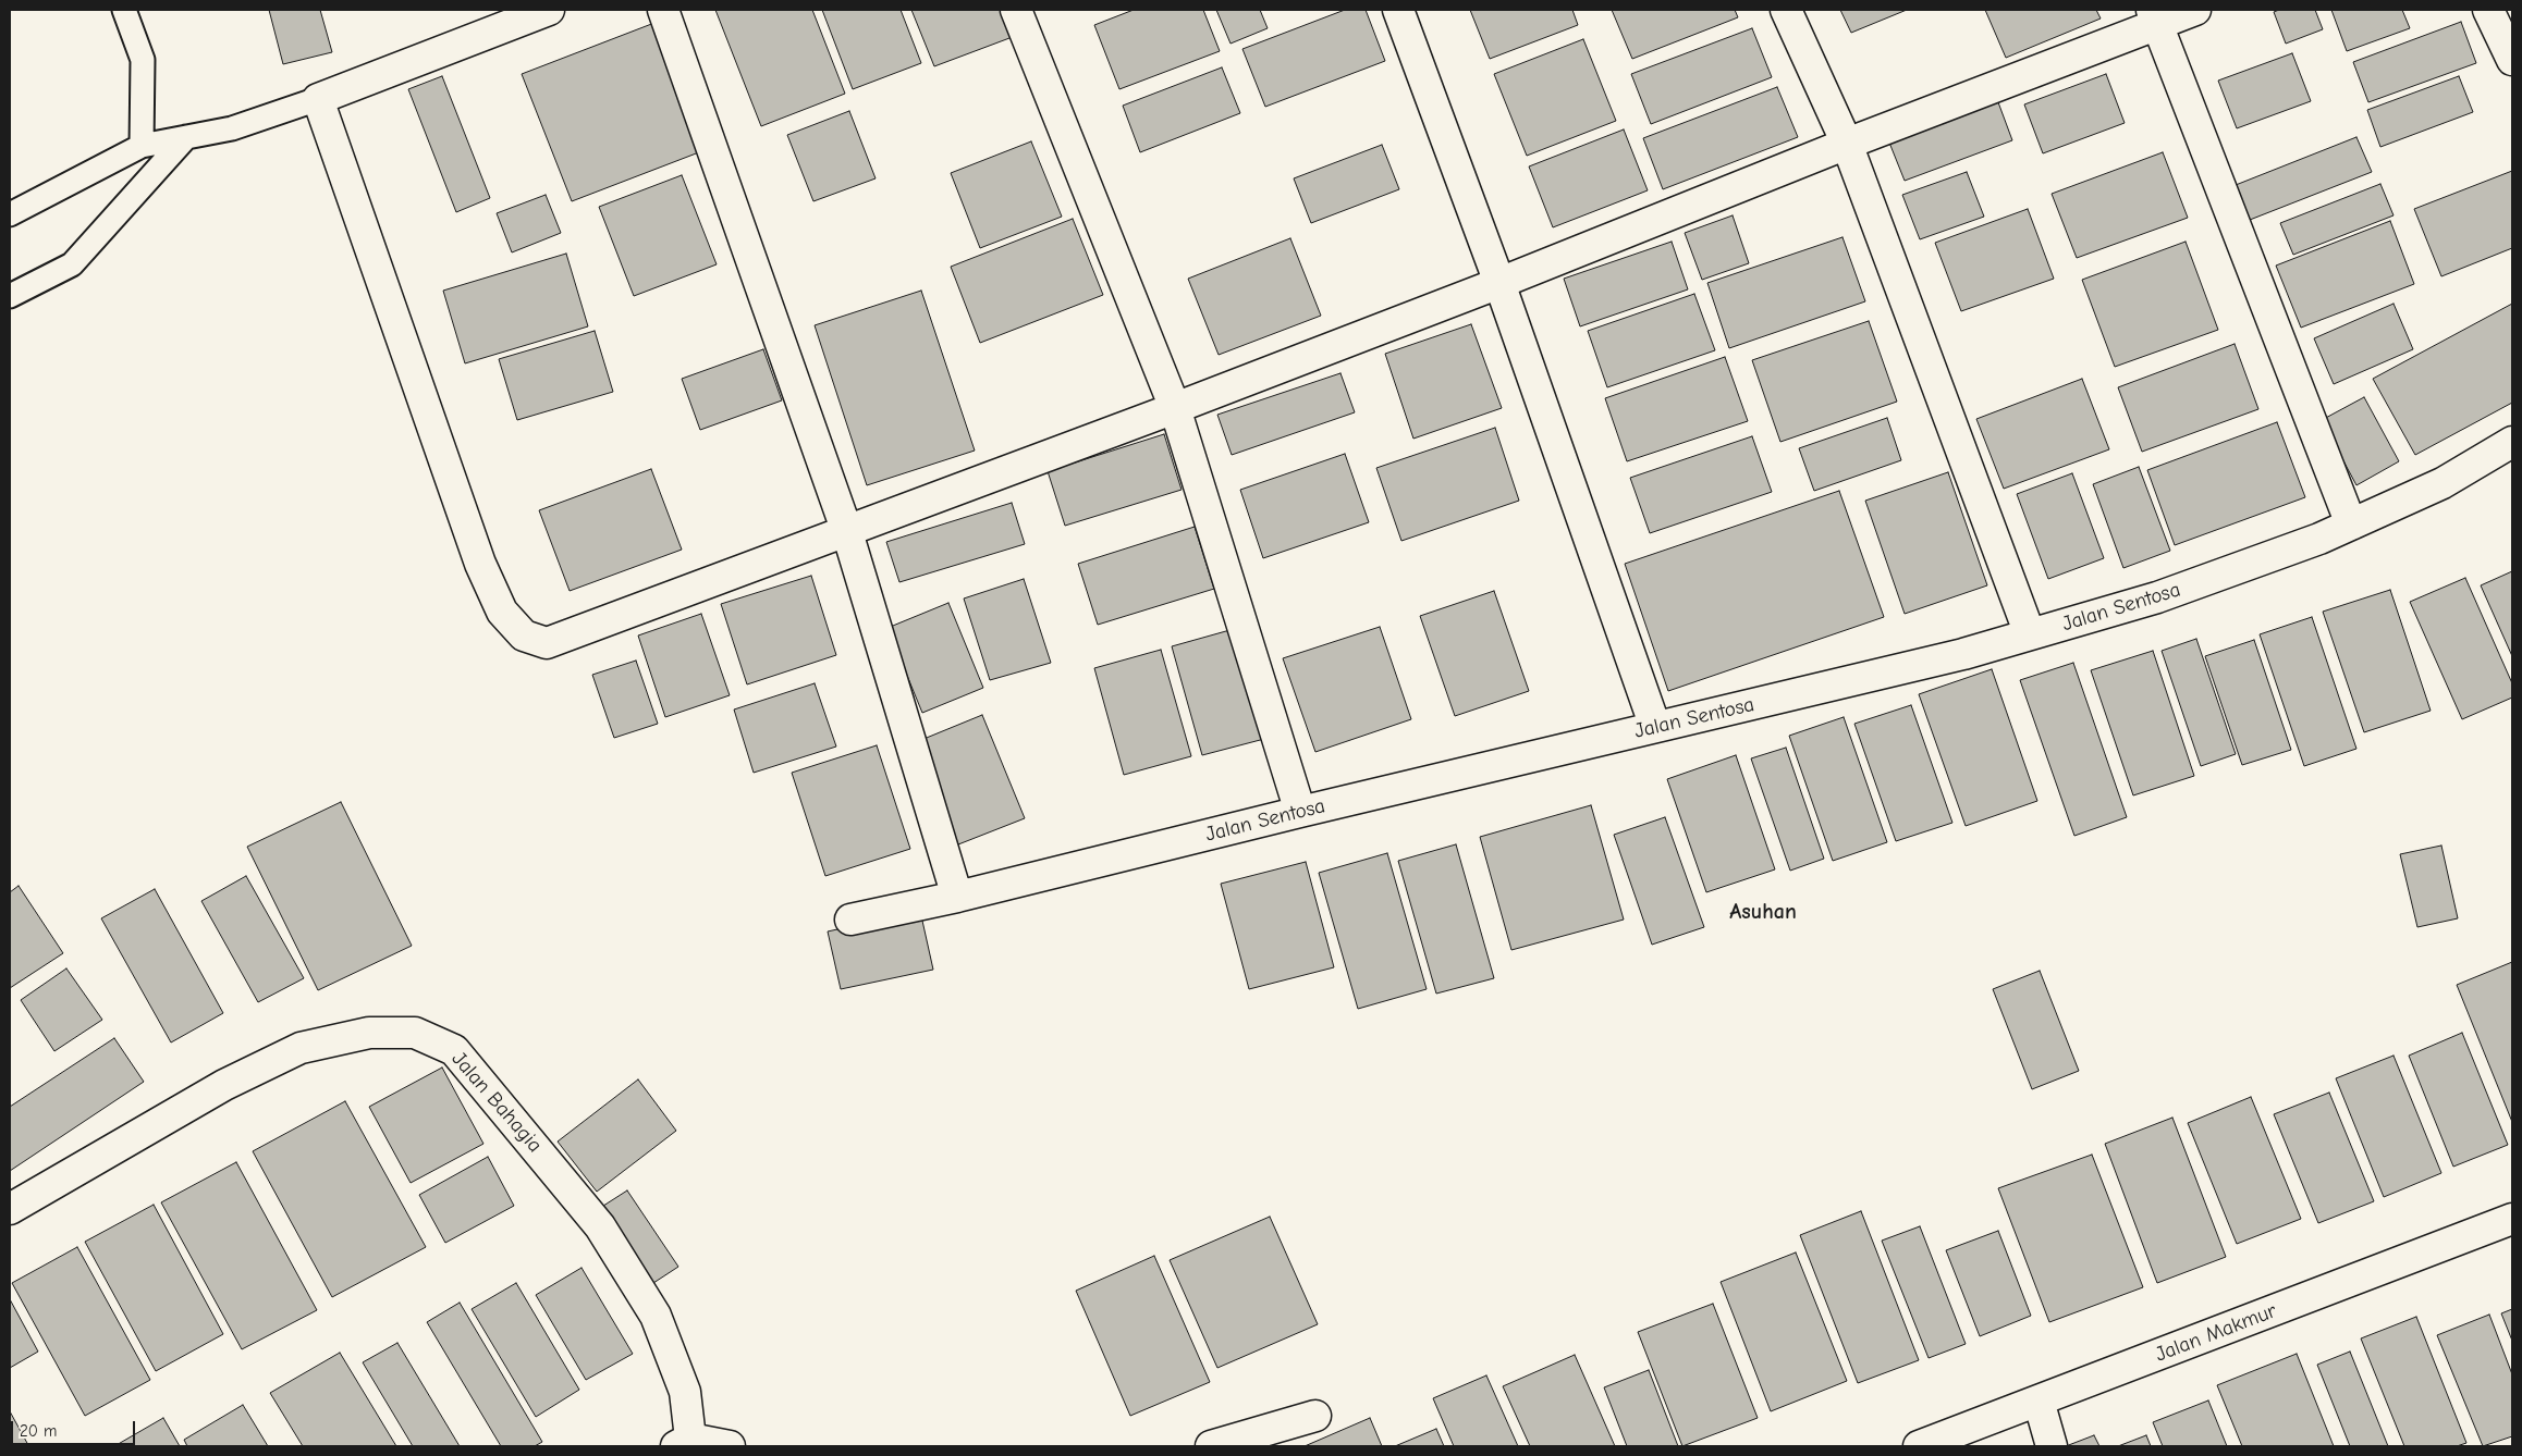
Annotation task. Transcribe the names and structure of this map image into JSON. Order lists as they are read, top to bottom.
{
  "streets": {
    "street": ["Jalan Sentosa", "Jalan Bahagia", "Jalan Makmur"]
  },
  "districts": ["Asuhan"],
  "scale_bar": "20 m"
}
